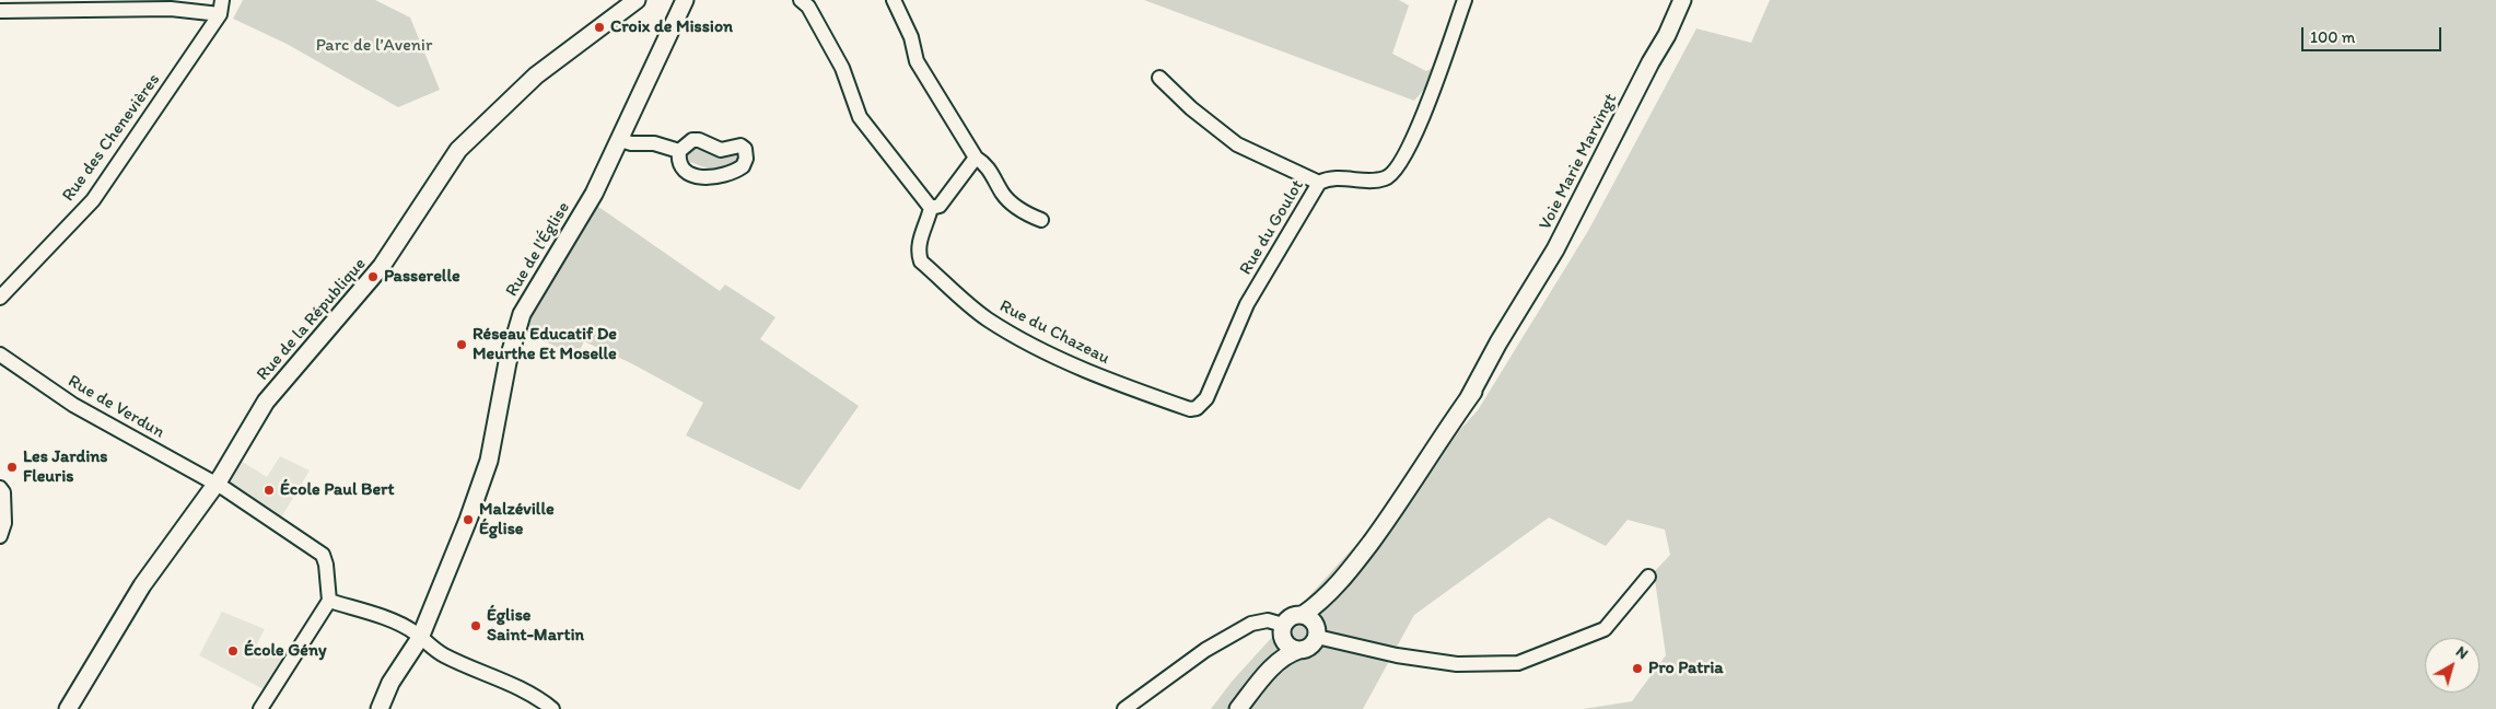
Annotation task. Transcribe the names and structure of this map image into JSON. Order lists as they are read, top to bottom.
{
  "streets": {
    "main road": ["Voie Marie Marvingt", "Rue de l'Église", "Rue de la République"],
    "street": [
      "Rue des Chenevières",
      "Rue du Goulot",
      "Rue du Chazeau",
      "Rue de Verdun"
    ]
  },
  "crossings": [
    ["Rue du Goulot", "Rue du Chazeau"],
    ["Rue de la République", "Rue de Verdun"]
  ],
  "parks": ["Parc de l’Avenir"],
  "places": [
    "Croix de Mission",
    "Passerelle",
    "Réseau Educatif De Meurthe Et Moselle",
    "Les Jardins Fleuris",
    "École Paul Bert",
    "Malzéville Église",
    "Église Saint-Martin",
    "École Gény",
    "Pro Patria"
  ],
  "scale_bar": "100 m",
  "north": "top right"
}
